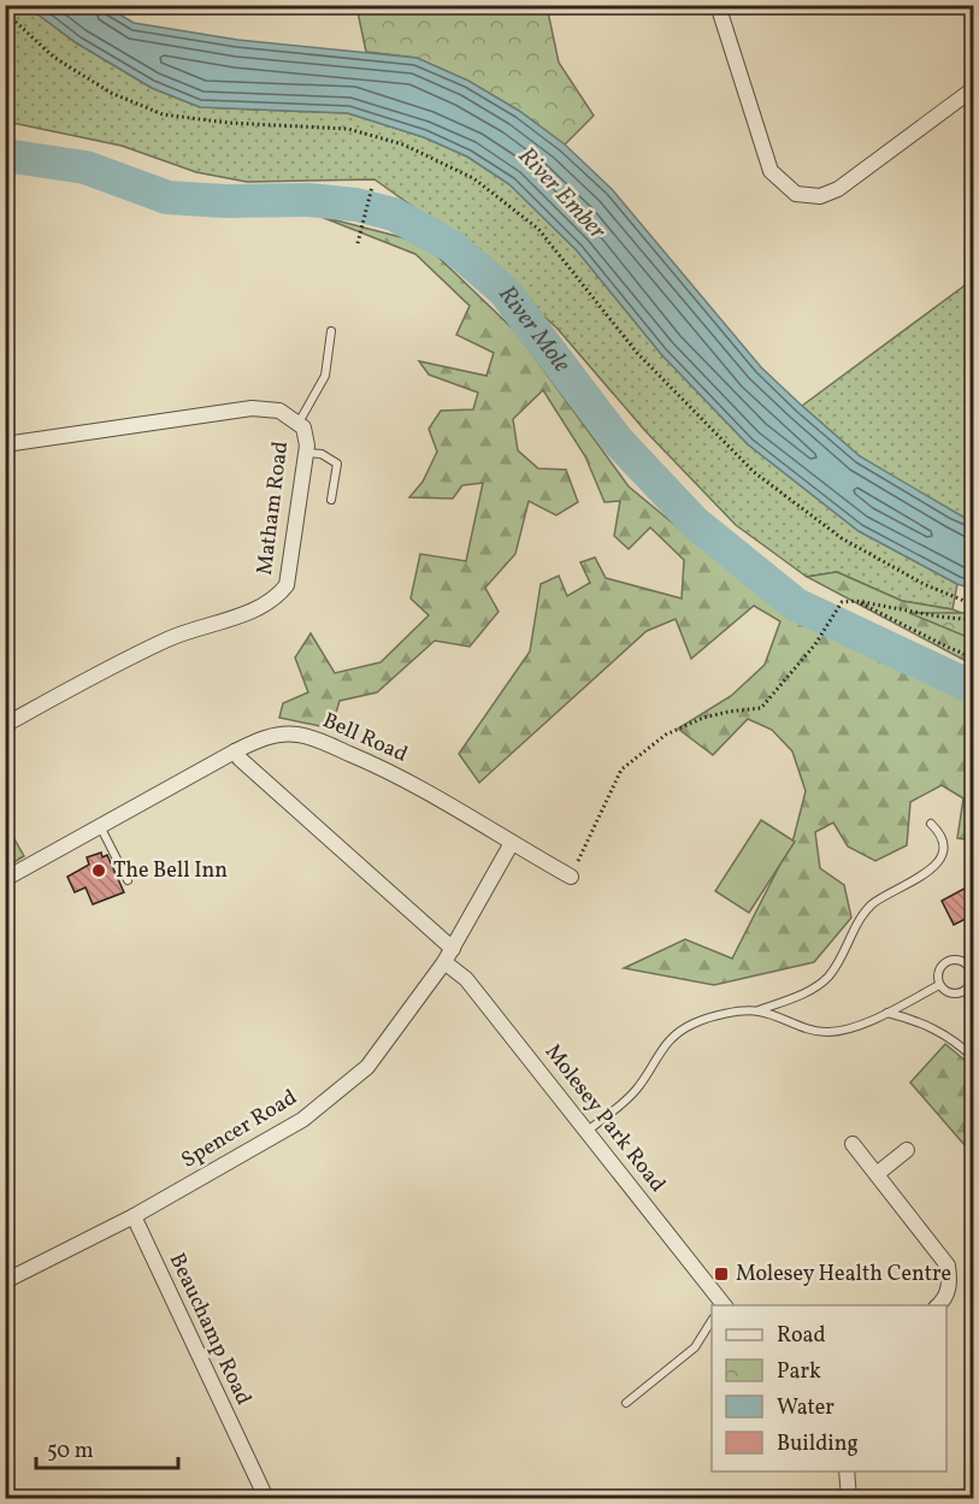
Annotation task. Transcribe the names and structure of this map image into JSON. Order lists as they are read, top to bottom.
{
  "streets": {
    "street": [
      "Matham Road",
      "Bell Road",
      "Molesey Park Road",
      "Spencer Road",
      "Beauchamp Road"
    ]
  },
  "crossings": [
    ["Bell Road", "Molesey Park Road"],
    ["Bell Road", "Spencer Road"],
    ["Molesey Park Road", "Spencer Road"],
    ["Spencer Road", "Beauchamp Road"]
  ],
  "water": ["River Ember", "River Mole"],
  "places": {
    "other": ["The Bell Inn"],
    "transit": ["Molesey Health Centre"]
  },
  "legend": [
    "Road",
    "Park",
    "Water",
    "Building"
  ],
  "scale_bar": "50 m"
}
